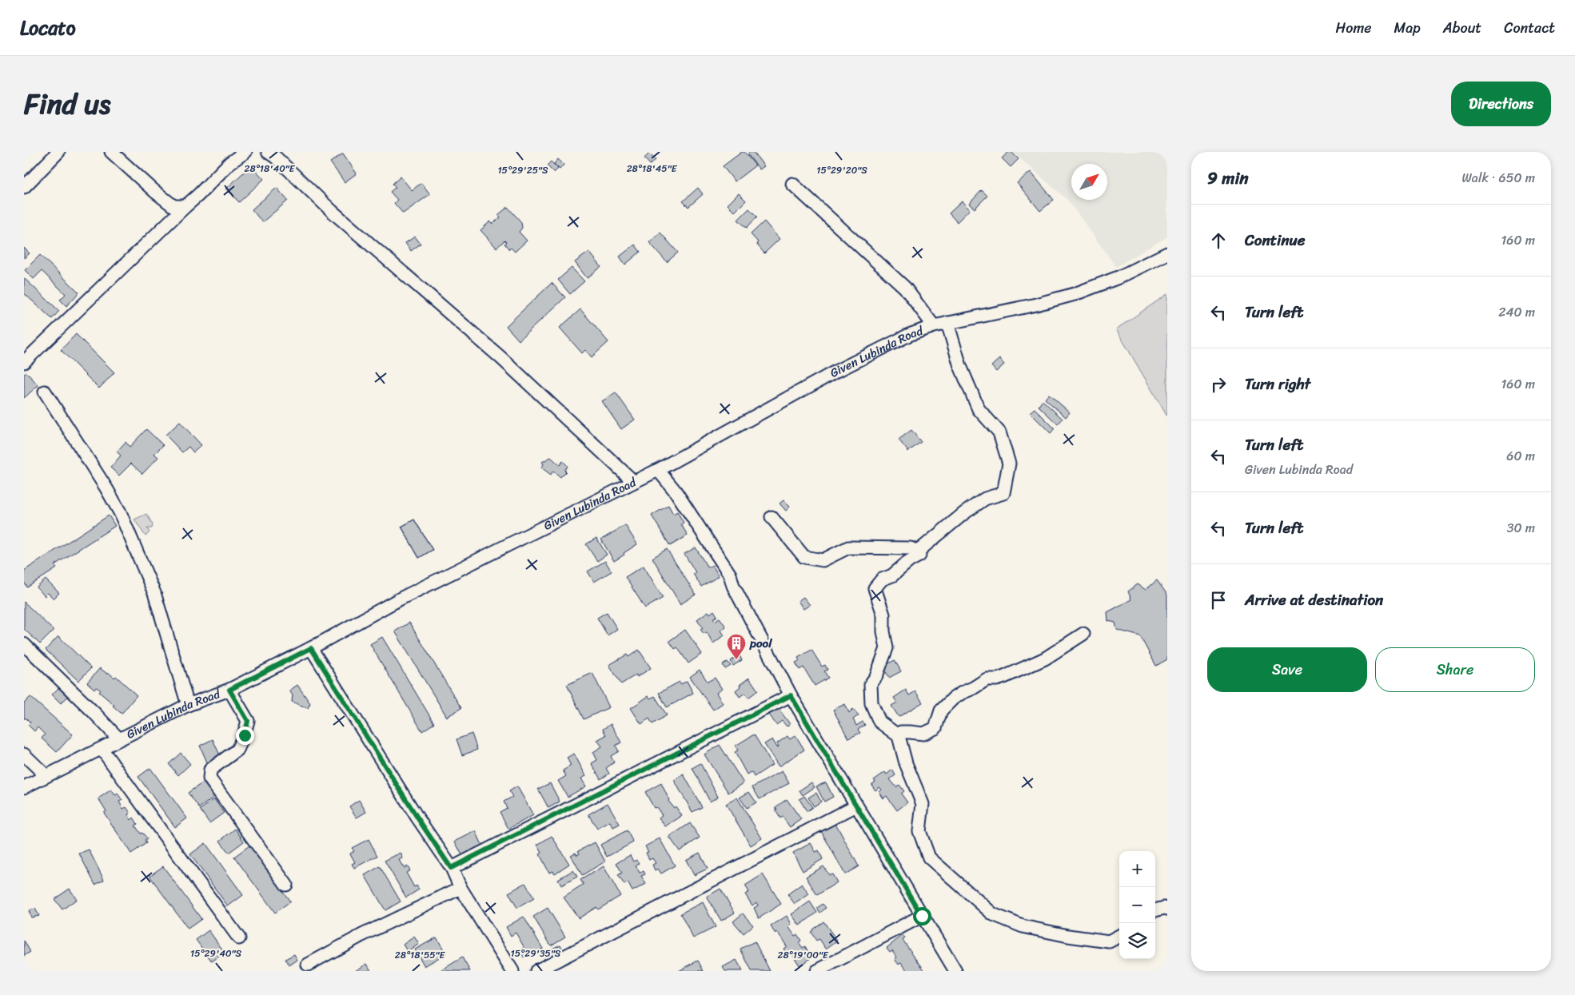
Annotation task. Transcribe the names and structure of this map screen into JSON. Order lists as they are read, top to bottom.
{
  "streets": {
    "street": ["Given Lubinda Road"]
  },
  "places": {
    "building": ["pool"]
  },
  "north": "top right",
  "page": {
    "header": "Locato",
    "nav": [
      "Home",
      "Map",
      "About",
      "Contact"
    ],
    "title": "Find us",
    "buttons": [
      "Directions",
      ["Save", "Share"]
    ],
    "heading": ["9 min", "Walk · 650 m"],
    "list": [
      ["Continue", "160 m"],
      ["Turn left", "240 m"],
      ["Turn right", "160 m"],
      ["Turn left", "Given Lubinda Road", "60 m"],
      ["Turn left", "30 m"],
      "Arrive at destination"
    ],
    "map_buttons": ["+", "−"]
  },
  "coordinates": [
    "28°18'45\"E",
    "28°18'40\"E",
    "15°29'25\"S",
    "15°29'20\"S",
    "15°29'40\"S",
    "15°29'35\"S",
    "28°18'55\"E",
    "28°19'00\"E"
  ]
}
